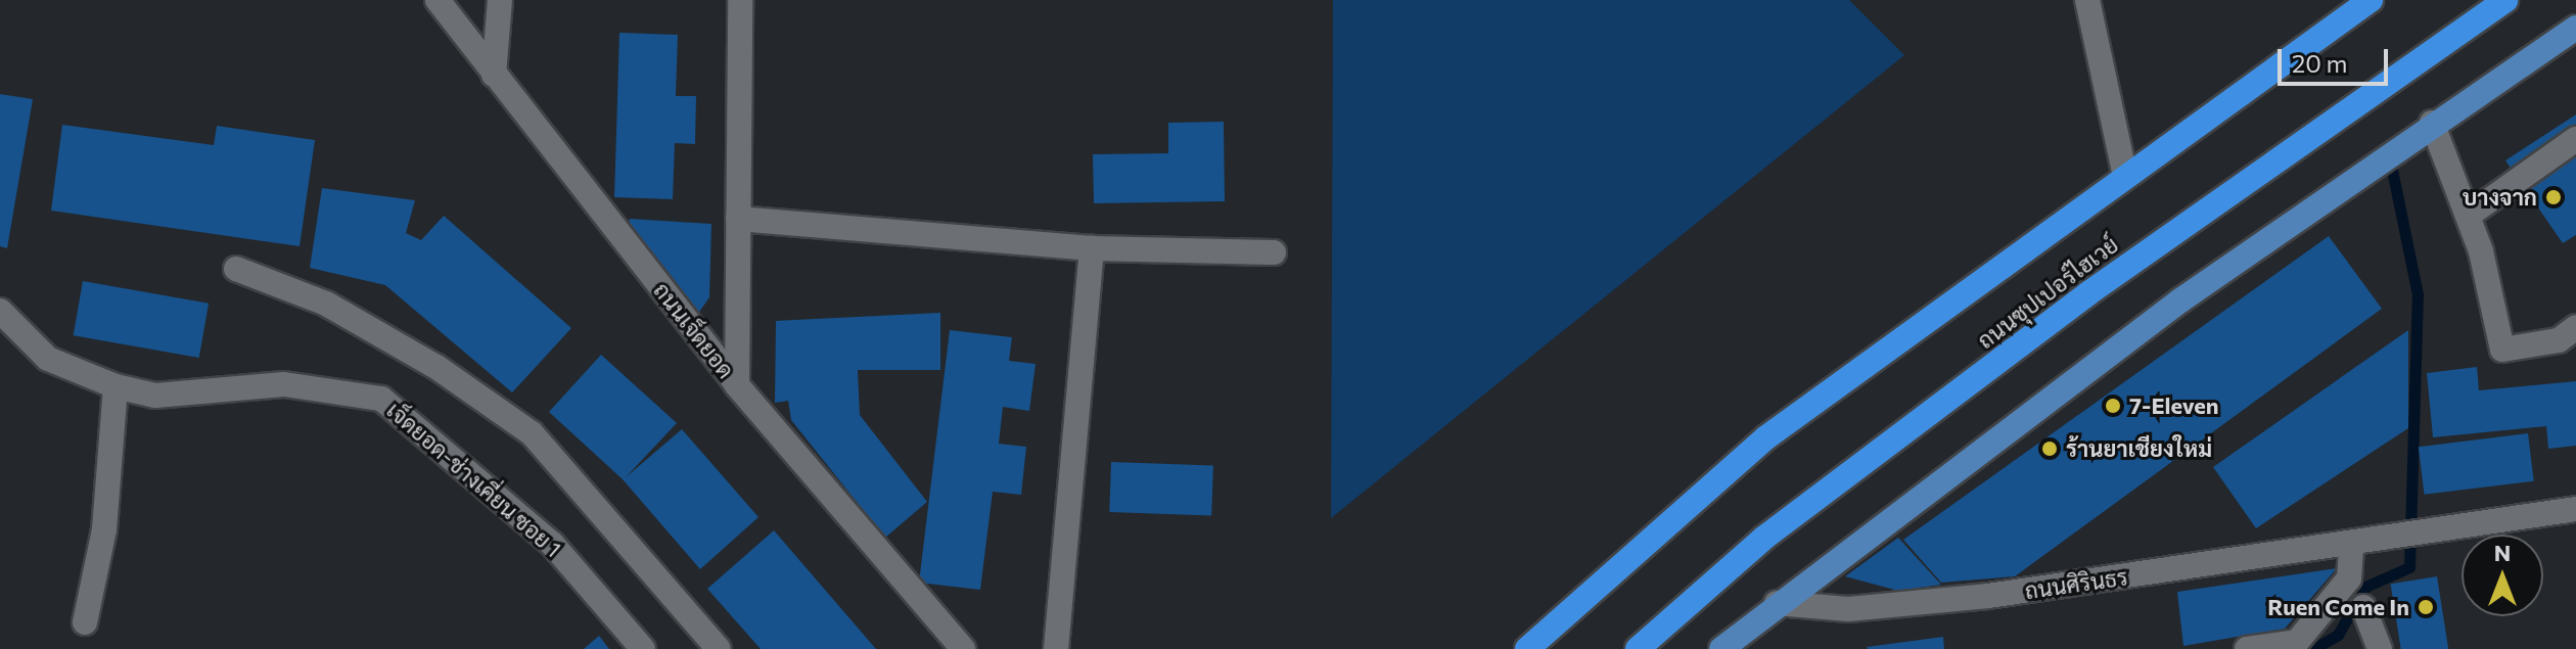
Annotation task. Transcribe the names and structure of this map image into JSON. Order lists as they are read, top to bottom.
{
  "streets": {
    "highway": ["ถนนซุปเปอร์ไฮเวย์"],
    "street": ["ถนนเจ็ดยอด", "เจ็ดยอด-ช่างเคี่ยน ซอย 1", "ถนนศิรินธร"]
  },
  "places": [
    "บางจาก",
    "7-Eleven",
    "ร้านยาเชียงใหม่",
    "Ruen Come In"
  ],
  "scale_bar": "20 m",
  "north": "top"
}
